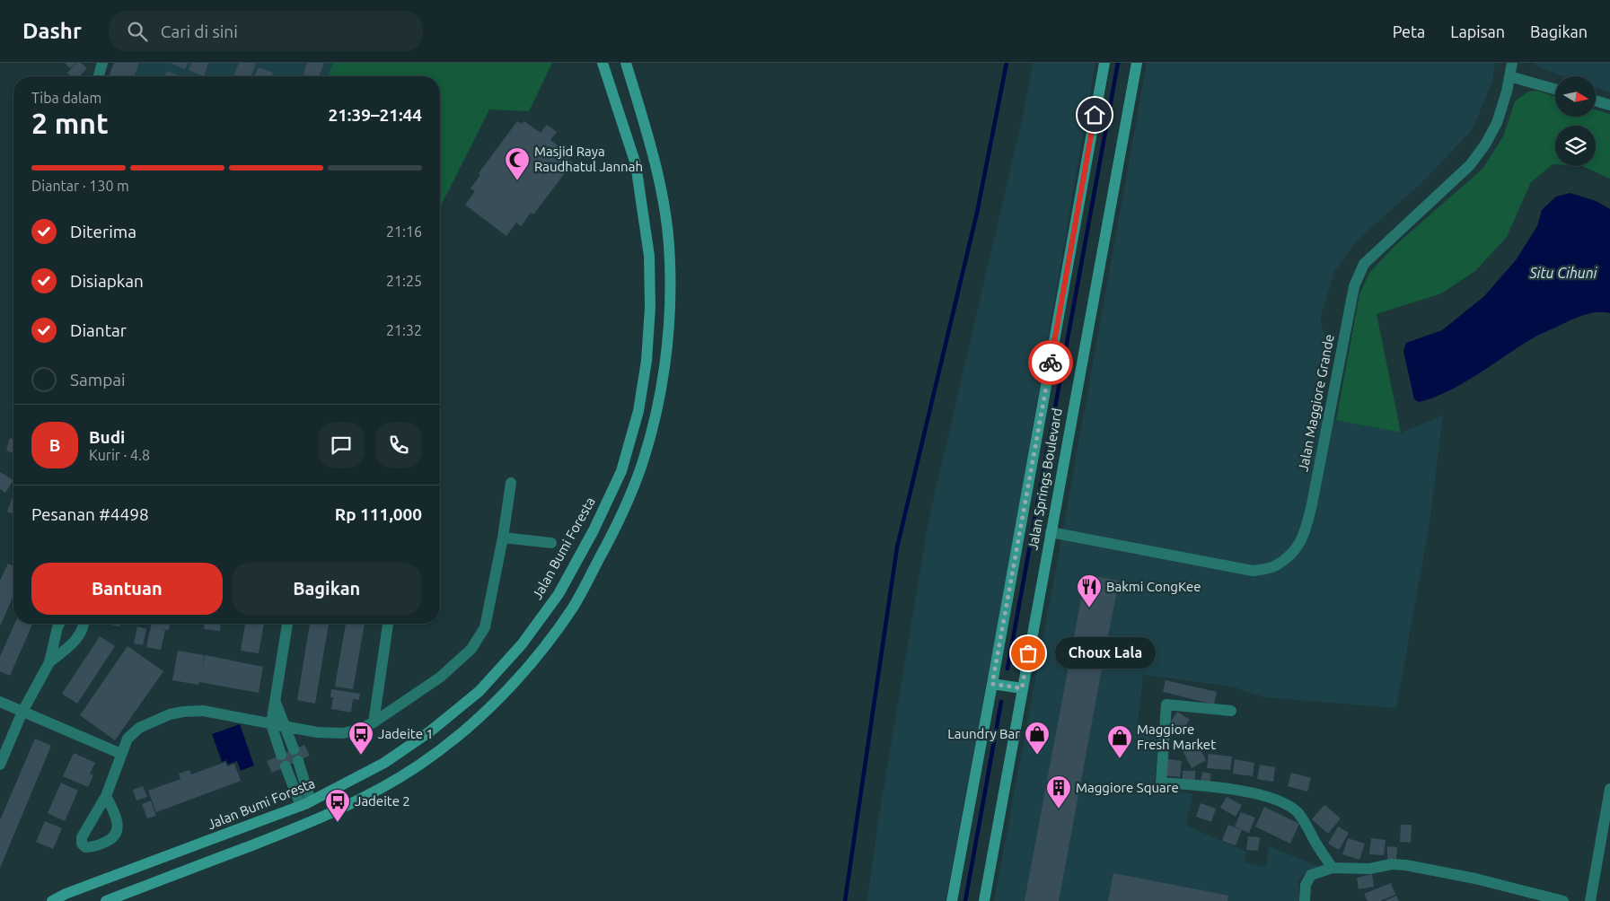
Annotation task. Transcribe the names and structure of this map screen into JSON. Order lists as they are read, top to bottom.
{
  "streets": {
    "main road": ["Jalan Springs Boulevard", "Jalan Bumi Foresta"],
    "street": ["Jalan Maggiore Grande"]
  },
  "crossings": [
    ["Jalan Maggiore Grande", "Jalan Springs Boulevard"]
  ],
  "water": ["Situ Cihuni"],
  "places": {
    "mosque": ["Masjid Raya Raudhatul Jannah"],
    "restaurant": ["Bakmi CongKee"],
    "other": ["Choux Lala"],
    "bus stop": ["Jadeite 1", "Jadeite 2"],
    "shop": ["Laundry Bar", "Maggiore Fresh Market"],
    "building": ["Maggiore Square"]
  },
  "north": "right",
  "page": {
    "header": "Dashr",
    "search": "Cari di sini",
    "nav": ["Peta", "Lapisan", "Bagikan"],
    "heading": ["2 mnt", "Tiba dalam", "21:39–21:44"],
    "panel": [
      "Budi",
      "Kurir · 4.8",
      "Pesanan #4498",
      "Rp 111,000"
    ],
    "bar": "Diantar · 130 m",
    "list": [
      ["Diterima", "21:16"],
      ["Disiapkan", "21:25"],
      ["Diantar", "21:32"],
      "Sampai"
    ],
    "round": "B",
    "buttons": ["Bantuan", "Bagikan"],
    "bubble": "Choux Lala"
  }
}
